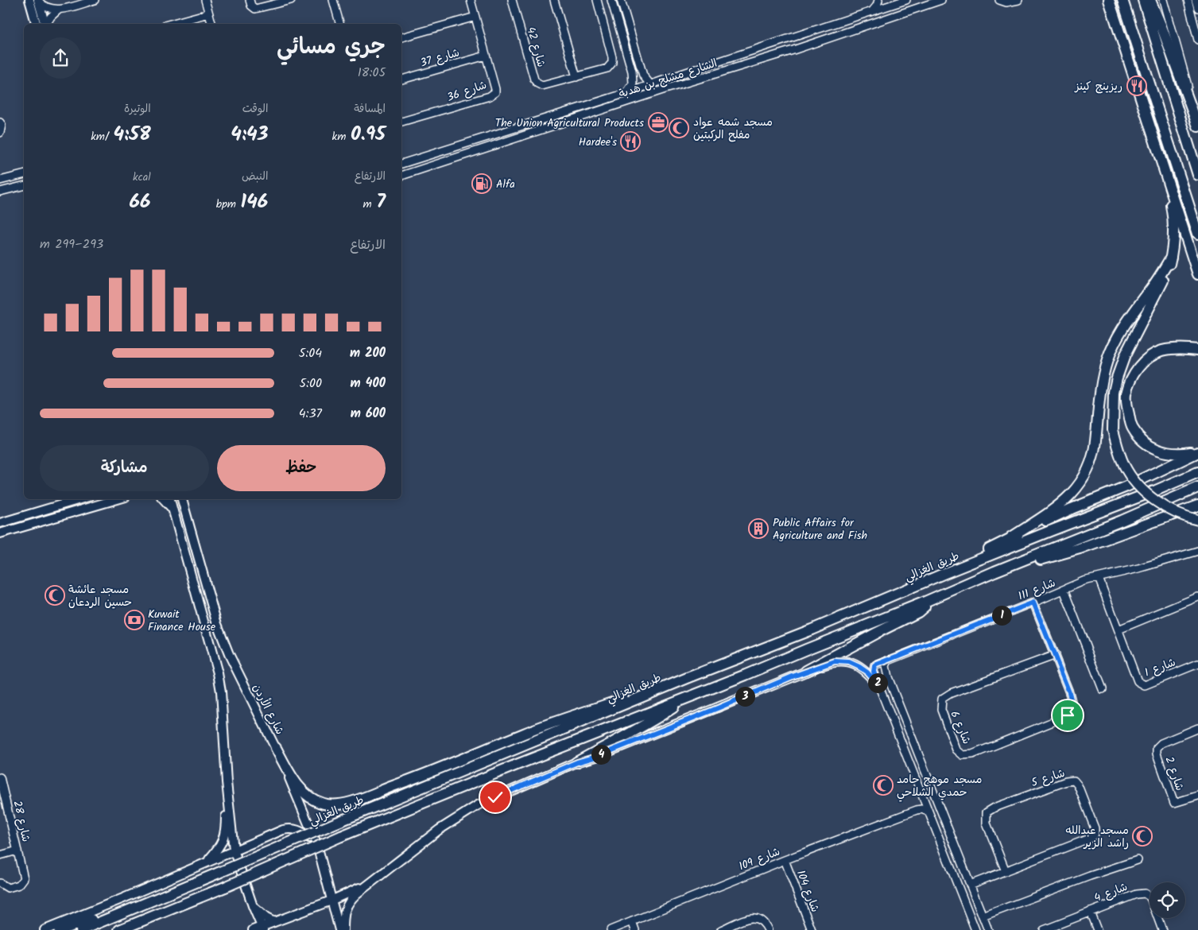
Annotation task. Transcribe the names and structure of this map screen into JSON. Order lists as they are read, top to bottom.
{
  "streets": {
    "highway": ["طريق الغزالي"],
    "main road": ["شارع الأردن"],
    "street": [
      "شارع 42",
      "شارع 37",
      "الشارع مشلح بن هدبة",
      "شارع 36",
      "شارع 111",
      "شارع 1",
      "شارع 6",
      "شارع 2",
      "شارع 5",
      "شارع 28",
      "شارع 109",
      "شارع 104",
      "شارع 4"
    ]
  },
  "crossings": [
    ["شارع 37", "شارع 36"],
    ["شارع 111", "شارع 1"],
    ["شارع 111", "شارع 6"],
    ["شارع 109", "شارع 104"]
  ],
  "places": {
    "restaurant": ["ريزينج كينز", "Hardee's"],
    "office": ["The Union Agricultural Products"],
    "mosque": [
      "مسجد شمه عواد مفلح الركبتين",
      "مسجد عائشة حسين الردعان",
      "مسجد موهج حامد حمدي الشلاحي",
      "مسجد عبدالله راشد الزير"
    ],
    "fuel station": ["Alfa"],
    "building": ["Public Affairs for Agriculture and Fish"],
    "bank": ["Kuwait Finance House"]
  },
  "page": {
    "heading": ["جري مسائي", "18:05"],
    "stats": [
      ["المسافة", "0.95 km"],
      ["الوقت", "4:43"],
      ["الوتيرة", "4:58 /km"],
      ["الارتفاع", "7 m"],
      ["النبض", "146 bpm"],
      ["kcal", "66"]
    ],
    "chart": ["الارتفاع", "293–299 m"],
    "list": [
      {
        "name": "200 m",
        "note": "5:04"
      },
      {
        "name": "400 m",
        "note": "5:00"
      },
      {
        "name": "600 m",
        "note": "4:37"
      }
    ],
    "buttons": ["حفظ", "مشاركة"],
    "pins": [
      "1",
      "2",
      "3",
      "4"
    ]
  }
}
